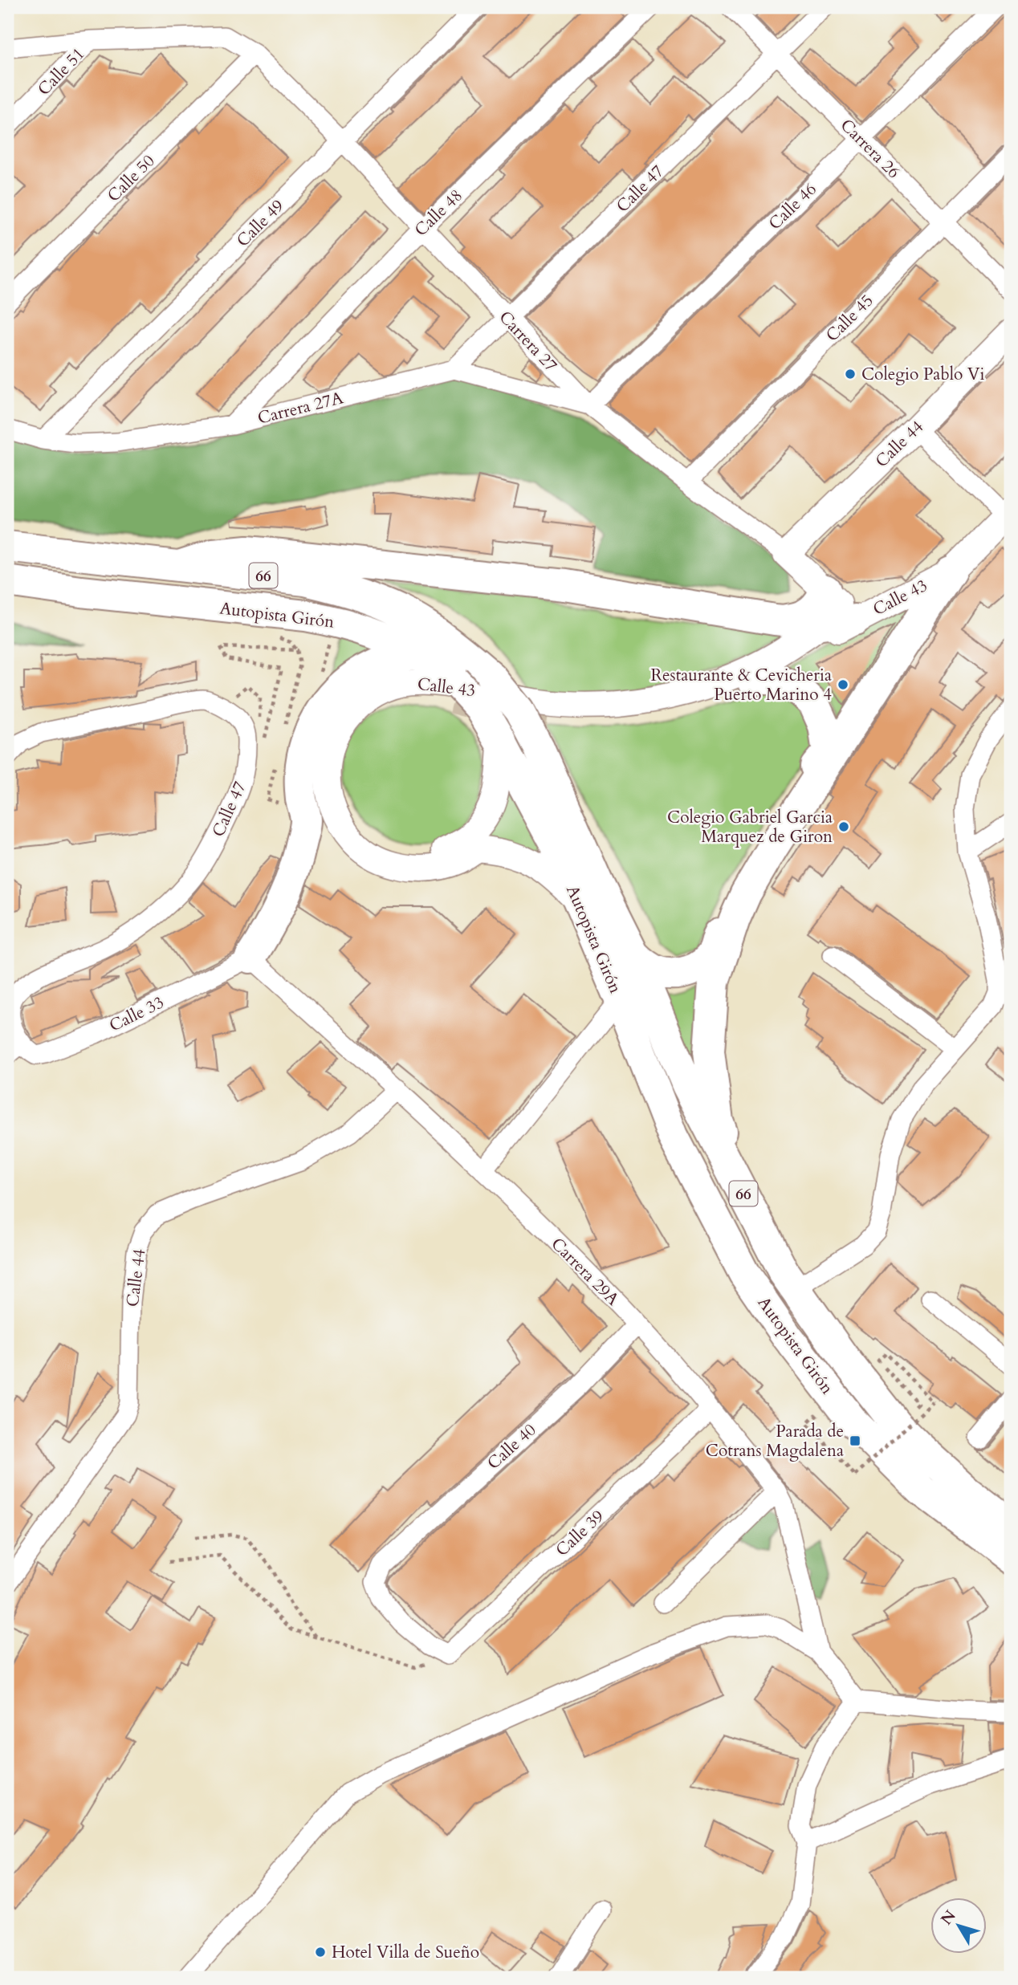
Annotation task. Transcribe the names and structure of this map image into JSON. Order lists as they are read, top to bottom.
{
  "streets": {
    "highway": ["66", "Autopista Girón"],
    "street": [
      "Calle 51",
      "Carrera 26",
      "Calle 50",
      "Calle 47",
      "Calle 46",
      "Calle 48",
      "Calle 49",
      "Calle 45",
      "Carrera 27",
      "Carrera 27A",
      "Calle 44",
      "Calle 43",
      "Calle 33",
      "Carrera 29A",
      "Calle 40",
      "Calle 39"
    ]
  },
  "crossings": [
    ["Calle 51", "Carrera 27"],
    ["Carrera 26", "Calle 47"],
    ["Carrera 26", "Calle 46"],
    ["Carrera 26", "Calle 45"],
    ["Calle 50", "Carrera 27"],
    ["Calle 47", "Carrera 27"],
    ["Calle 47", "Carrera 27A"],
    ["Calle 47", "Calle 33"],
    ["Calle 46", "Carrera 27"],
    ["Calle 46", "Carrera 27A"],
    ["Calle 48", "Carrera 27"],
    ["Calle 48", "Carrera 27A"],
    ["Calle 49", "Carrera 27"],
    ["Calle 49", "Carrera 27A"],
    ["Calle 45", "Carrera 27"],
    ["Carrera 27", "Carrera 27A"],
    ["Carrera 27", "Calle 44"],
    ["Carrera 27", "Calle 43"],
    ["Calle 44", "Carrera 29A"],
    ["Calle 43", "Autopista Girón"],
    ["Calle 33", "Carrera 29A"],
    ["Carrera 29A", "Calle 40"],
    ["Carrera 29A", "Calle 39"],
    ["Calle 40", "Calle 39"]
  ],
  "places": {
    "other": [
      "Colegio Pablo Vi",
      "Restaurante & Cevicheria Puerto Marino 4",
      "Colegio Gabriel Garcia Marquez de Giron",
      "Hotel Villa de Sueño"
    ],
    "transit": ["Parada de Cotrans Magdalena"]
  },
  "north": "top left"
}
